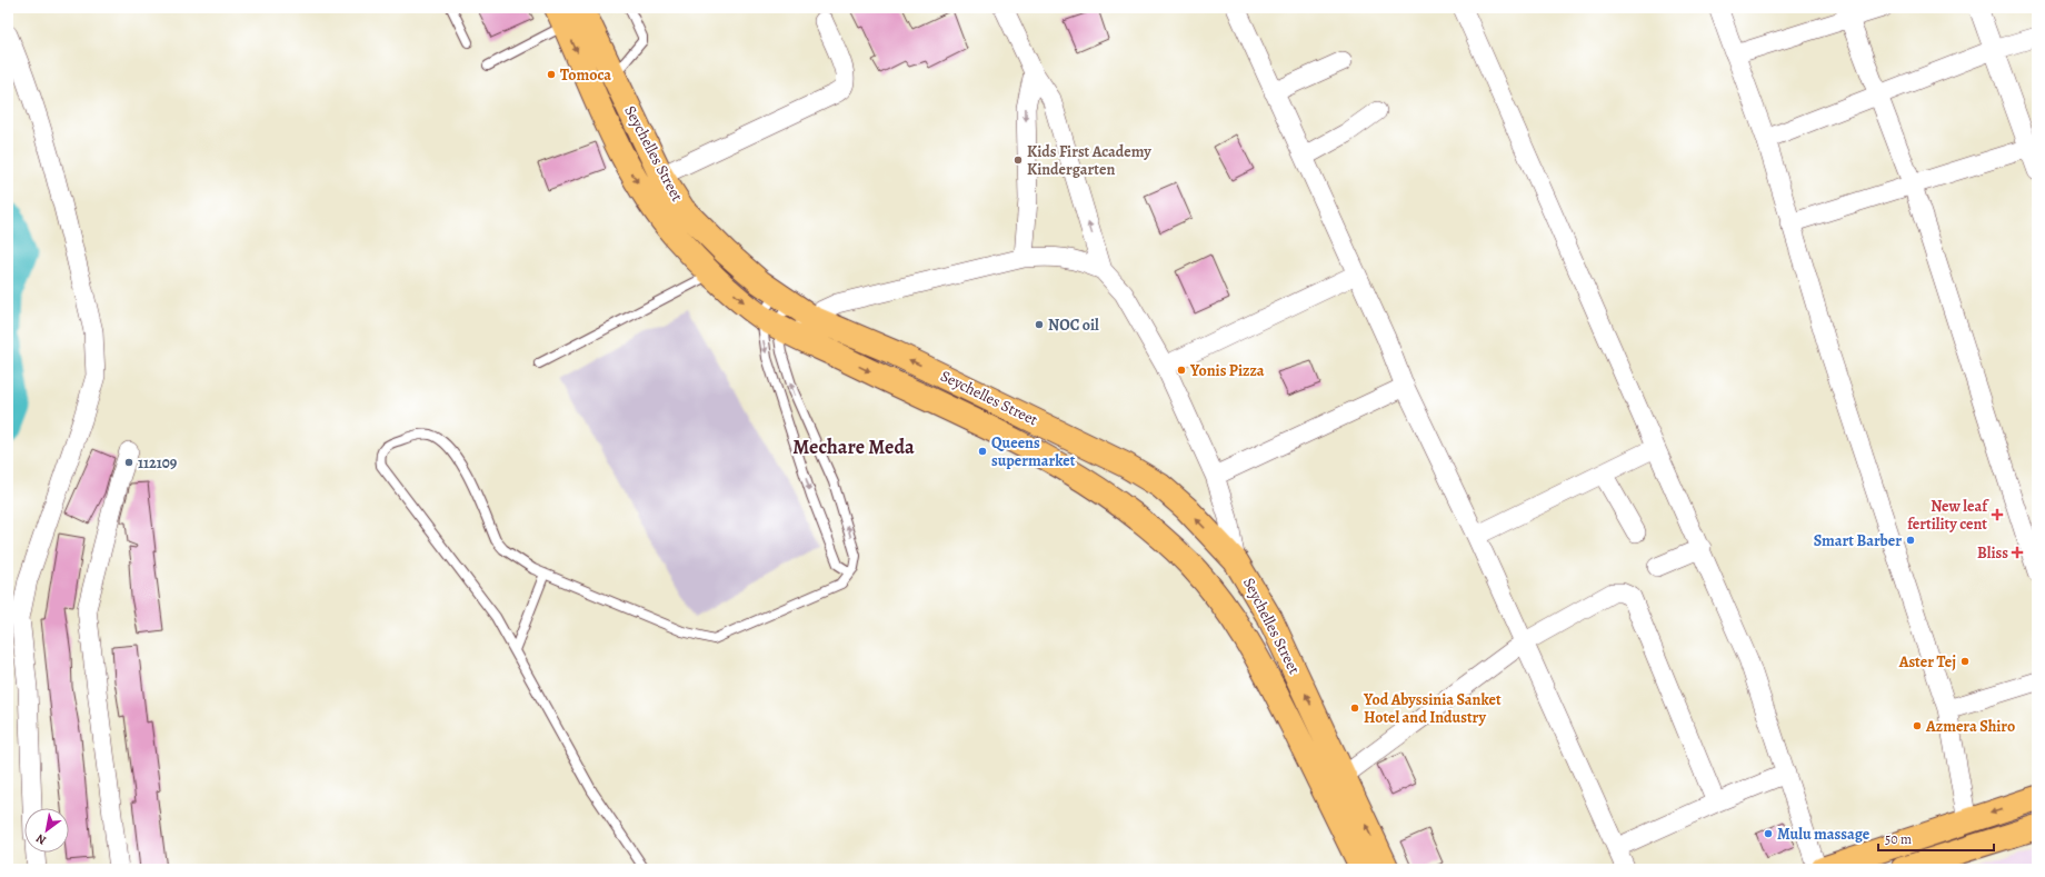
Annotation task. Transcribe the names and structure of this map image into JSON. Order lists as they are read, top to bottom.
{
  "streets": {
    "main road": ["Seychelles Street"]
  },
  "districts": ["Mechare Meda"],
  "places": {
    "other": [
      "Tomoca",
      "Kids First Academy Kindergarten",
      "NOC oil",
      "Yonis Pizza",
      "Queens supermarket",
      "112109",
      "Smart Barber",
      "Aster Tej",
      "Yod Abyssinia Sanket Hotel and Industry",
      "Azmera Shiro",
      "Mulu massage"
    ],
    "health": ["New leaf fertility cent", "Bliss"]
  },
  "scale_bar": "50 m",
  "north": "bottom left"
}
